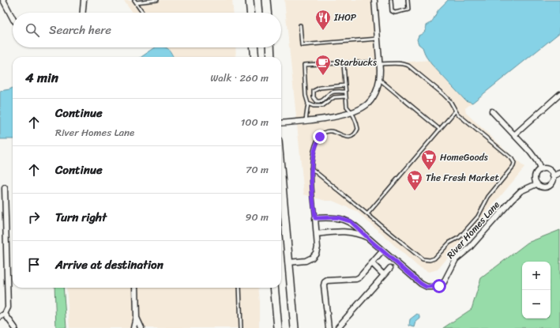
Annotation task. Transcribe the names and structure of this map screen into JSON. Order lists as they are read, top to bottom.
{
  "streets": {
    "street": ["River Homes Lane"]
  },
  "places": {
    "restaurant": ["IHOP"],
    "cafe": ["Starbucks"],
    "supermarket": ["HomeGoods", "The Fresh Market"]
  },
  "page": {
    "search": "Search here",
    "heading": ["4 min", "Walk · 260 m"],
    "list": [
      ["Continue", "River Homes Lane", "100 m"],
      ["Continue", "70 m"],
      ["Turn right", "90 m"],
      "Arrive at destination"
    ],
    "map_buttons": ["+", "−"]
  }
}
